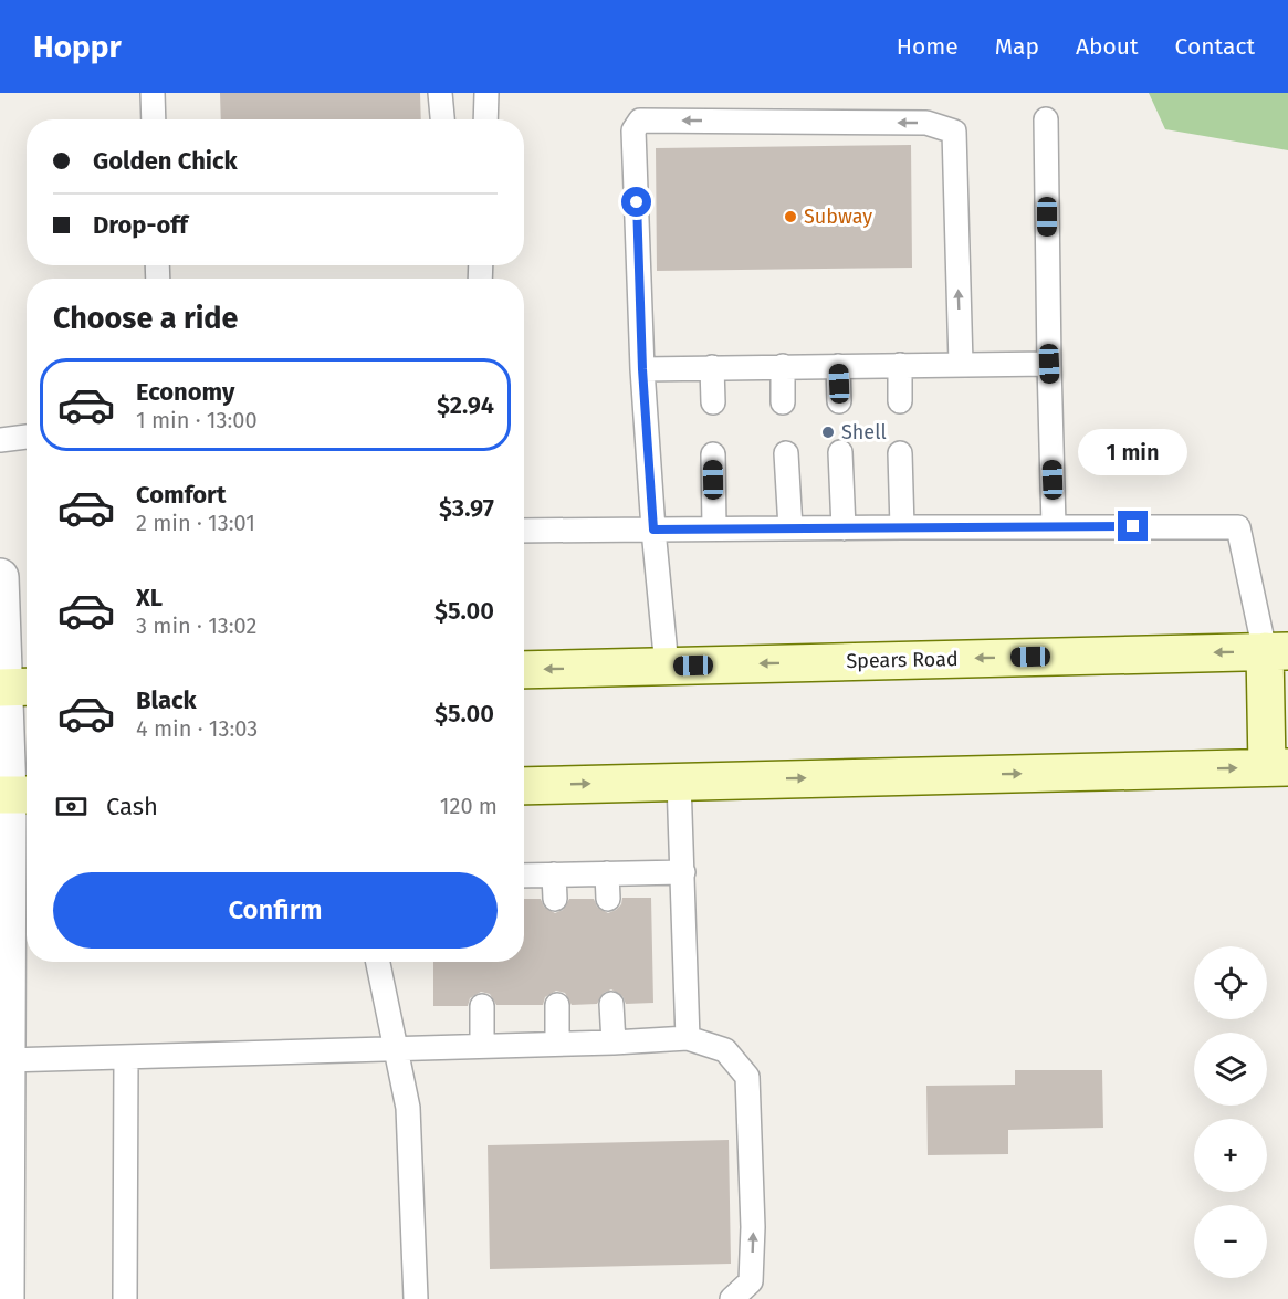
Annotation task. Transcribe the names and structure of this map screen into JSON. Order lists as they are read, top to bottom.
{
  "streets": {
    "main road": ["Spears Road"]
  },
  "places": ["Subway", "Shell"],
  "page": {
    "header": "Hoppr",
    "nav": [
      "Home",
      "Map",
      "About",
      "Contact"
    ],
    "banner": ["Golden Chick", "Drop-off"],
    "heading": "Choose a ride",
    "list": [
      {
        "name": "Economy",
        "note": "1 min · 13:00",
        "value": "$2.94"
      },
      {
        "name": "Comfort",
        "note": "2 min · 13:01",
        "value": "$3.97"
      },
      {
        "name": "XL",
        "note": "3 min · 13:02",
        "value": "$5.00"
      },
      {
        "name": "Black",
        "note": "4 min · 13:03",
        "value": "$5.00"
      }
    ],
    "bubble": "1 min",
    "pay": ["Cash", "120 m"],
    "buttons": "Confirm",
    "map_buttons": ["+", "−"]
  }
}
